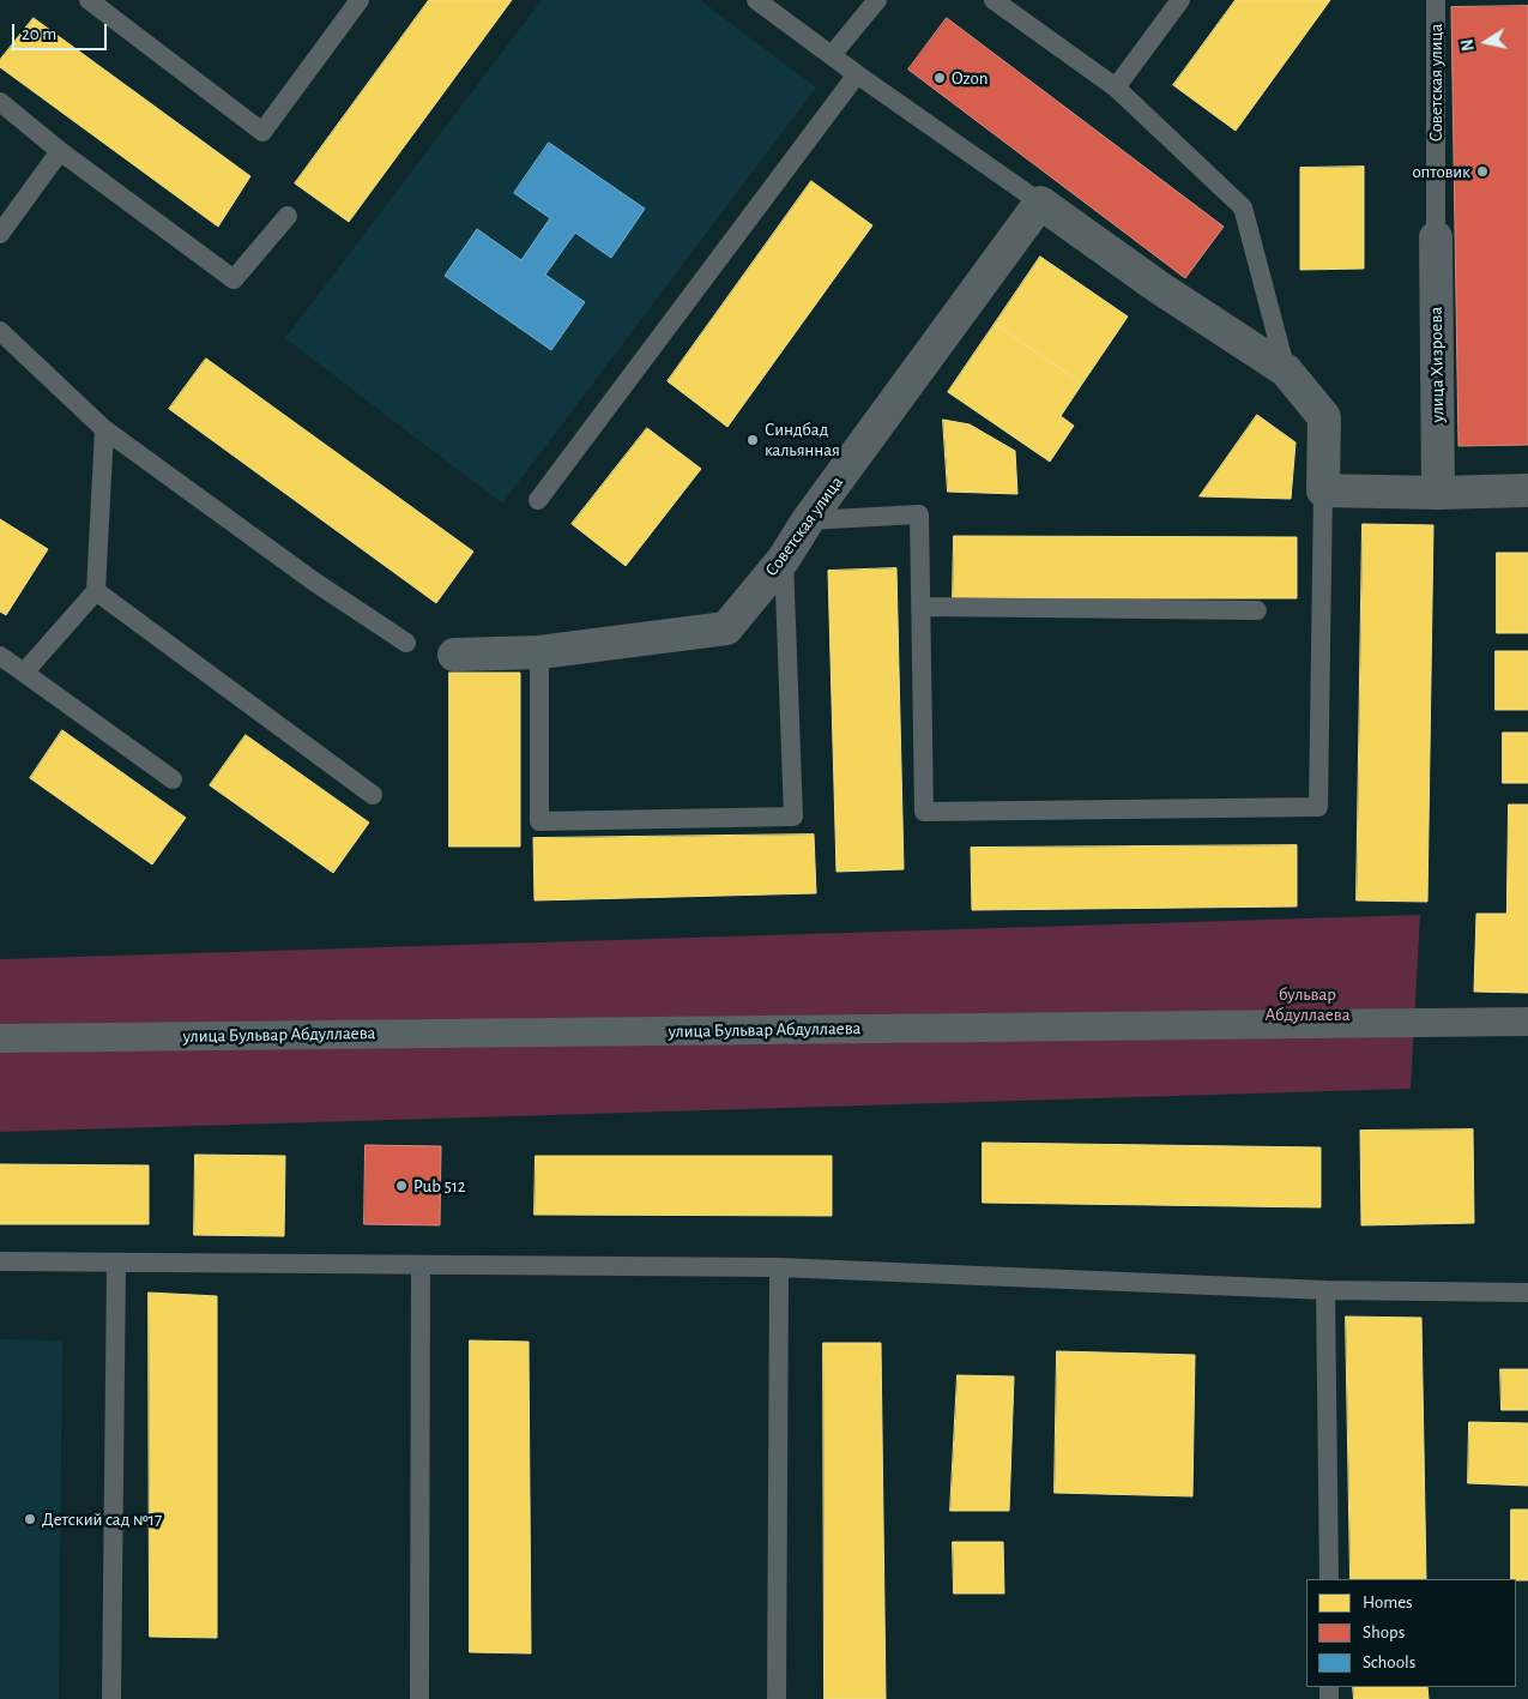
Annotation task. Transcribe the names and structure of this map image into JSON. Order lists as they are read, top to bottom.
{
  "streets": {
    "street": ["Советская улица", "улица Хизроева", "улица Бульвар Абдуллаева"]
  },
  "crossings": [
    ["Советская улица", "улица Хизроева"]
  ],
  "parks": ["бульвар Абдуллаева"],
  "places": [
    "Ozon",
    "оптовик",
    "Синдбад кальянная",
    "Pub 512",
    "Детский сад №17"
  ],
  "legend": ["Homes", "Shops", "Schools"],
  "scale_bar": "20 m",
  "north": "left"
}
